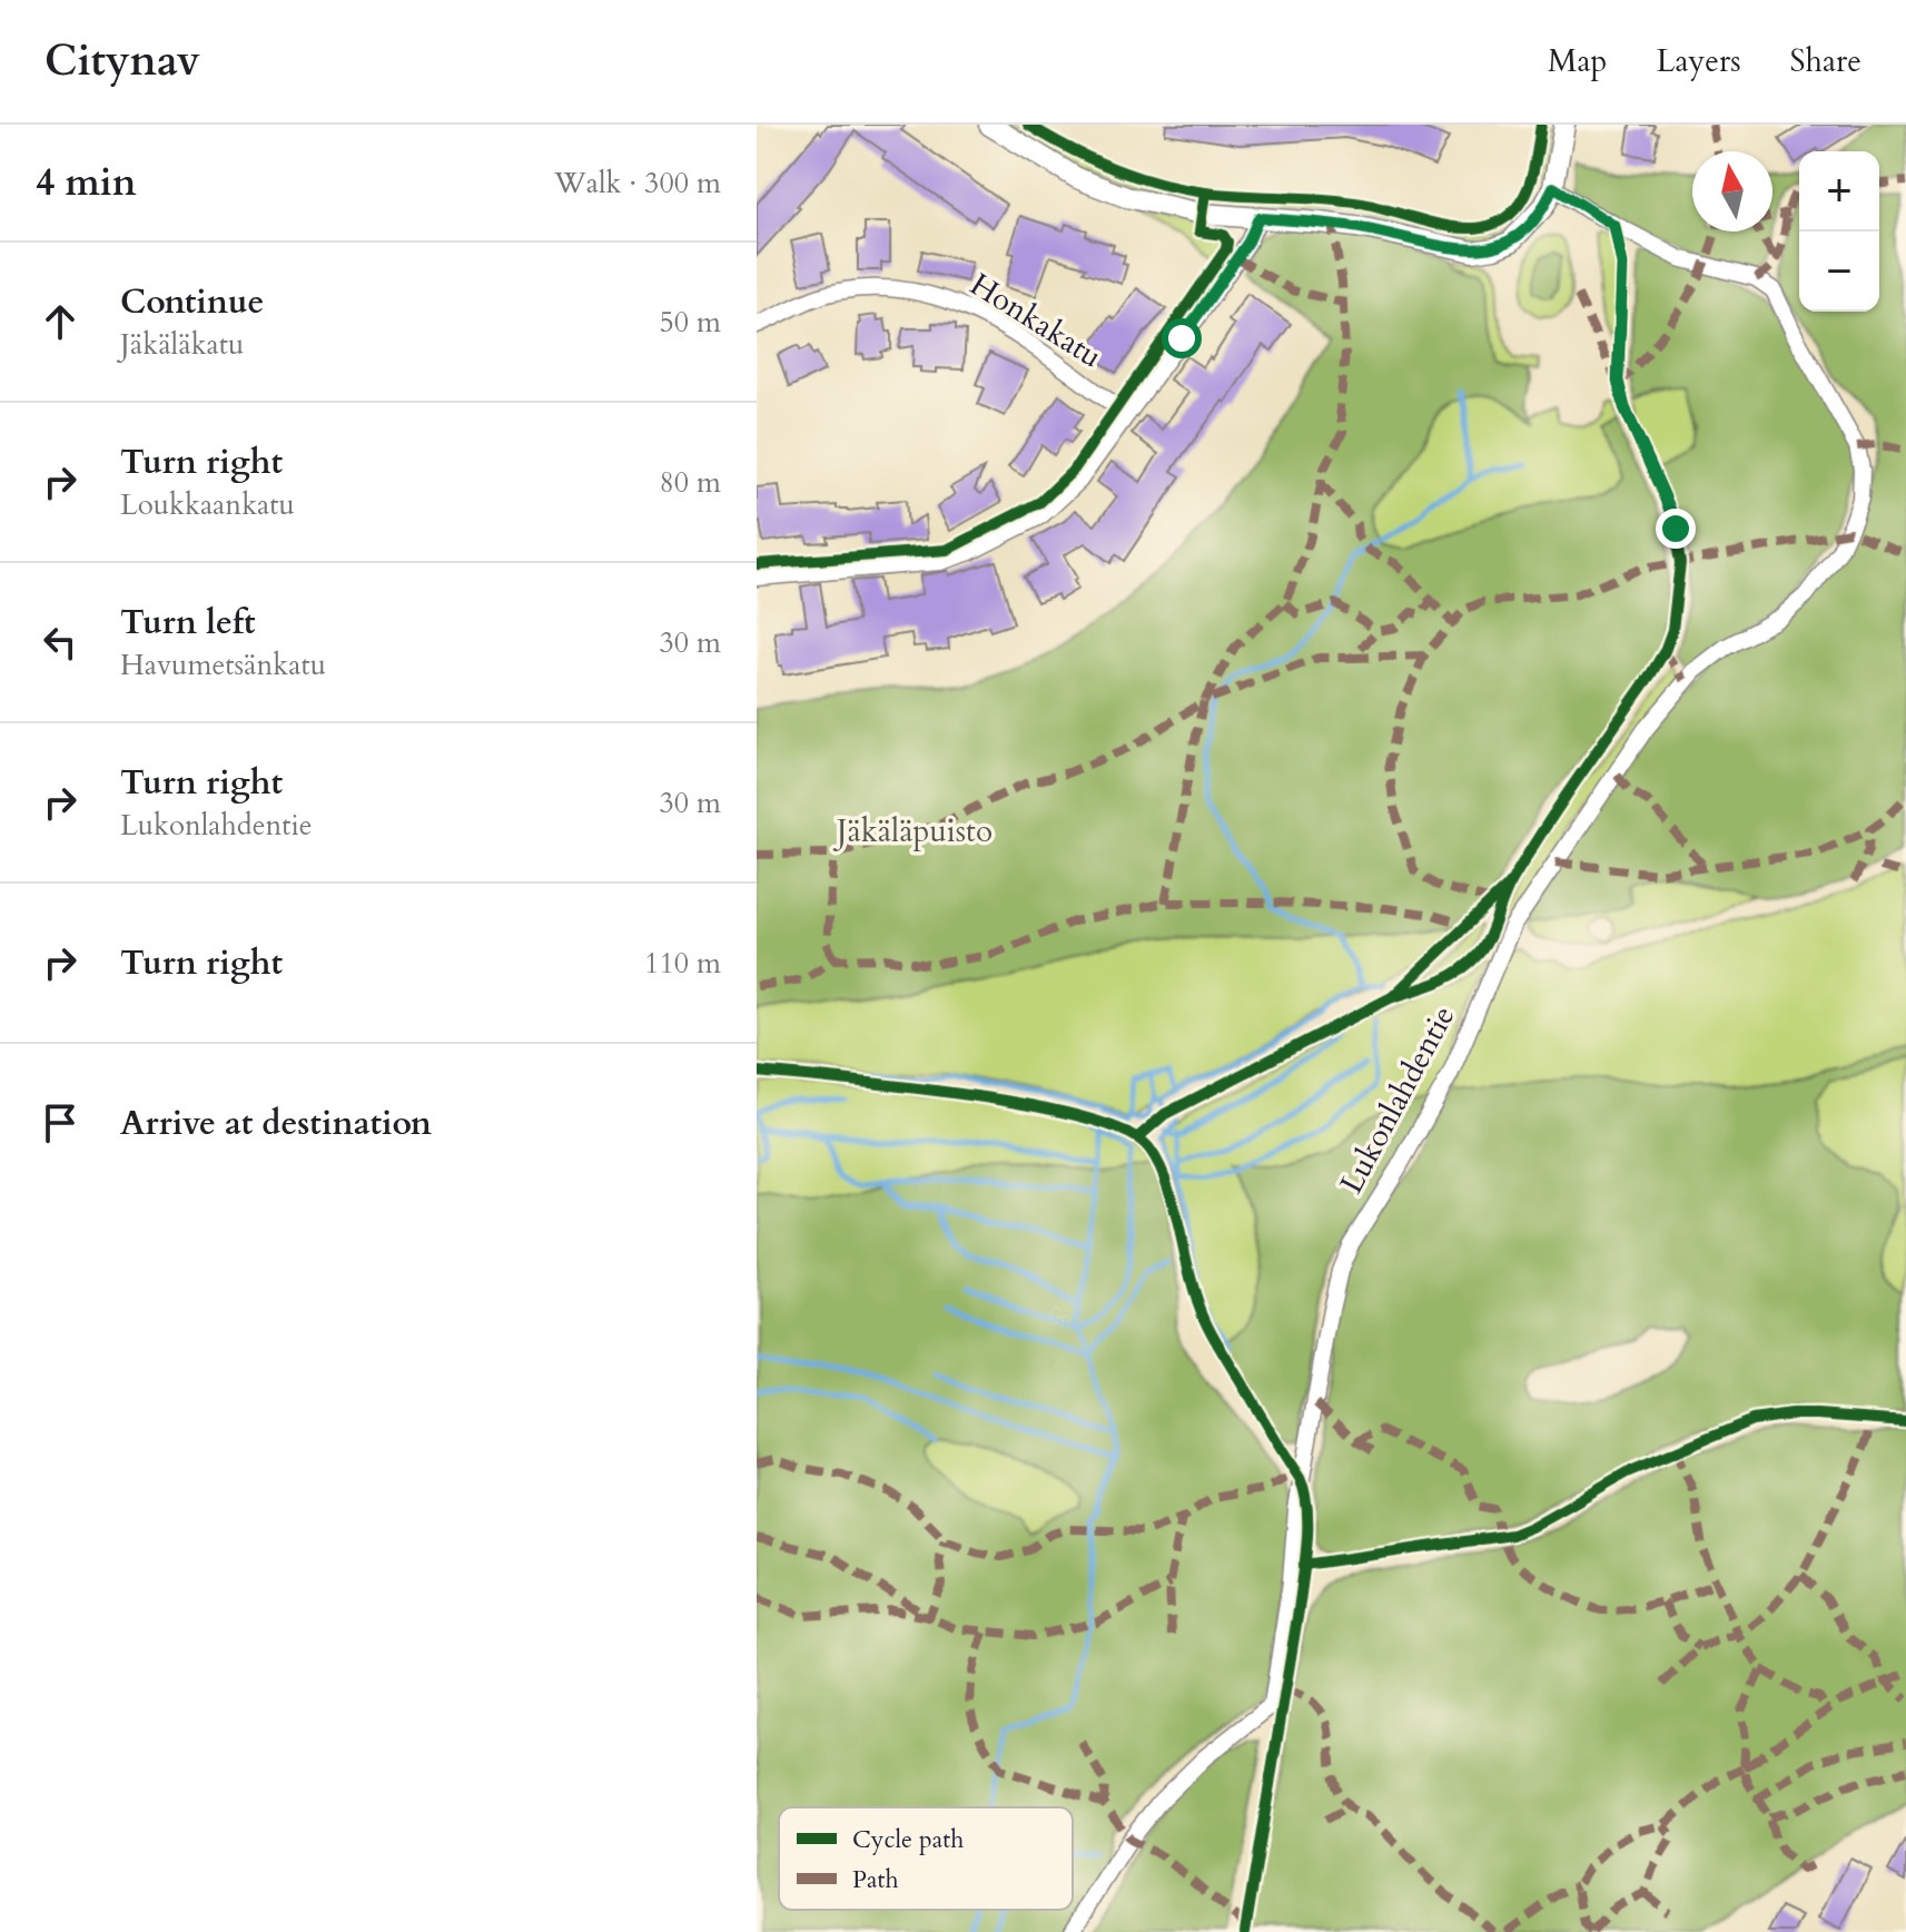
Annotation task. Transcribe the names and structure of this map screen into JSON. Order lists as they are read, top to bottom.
{
  "streets": {
    "street": ["Honkakatu", "Lukonlahdentie"]
  },
  "parks": ["Jäkäläpuisto"],
  "legend": ["Cycle path", "Path"],
  "north": "top",
  "page": {
    "header": "Citynav",
    "nav": ["Map", "Layers", "Share"],
    "heading": ["4 min", "Walk · 300 m"],
    "map_buttons": ["+", "−"],
    "list": [
      ["Continue", "Jäkäläkatu", "50 m"],
      ["Turn right", "Loukkaankatu", "80 m"],
      ["Turn left", "Havumetsänkatu", "30 m"],
      ["Turn right", "Lukonlahdentie", "30 m"],
      ["Turn right", "110 m"],
      "Arrive at destination"
    ]
  }
}
